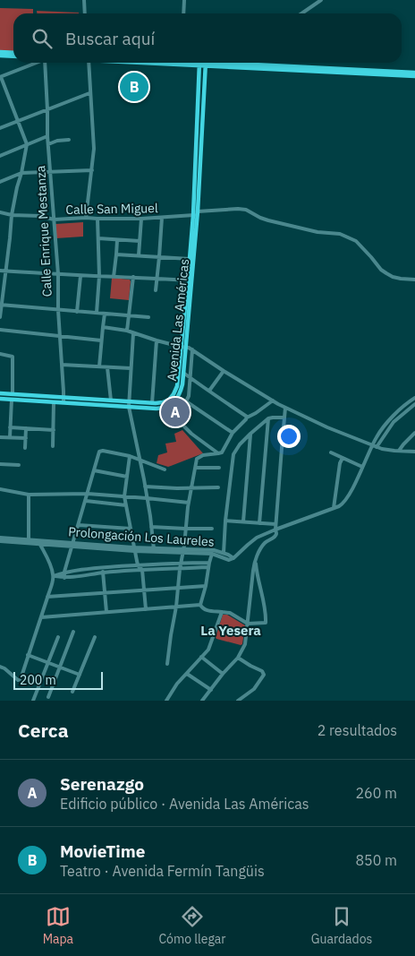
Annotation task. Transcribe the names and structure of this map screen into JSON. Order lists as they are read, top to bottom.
{
  "streets": {
    "main road": ["Avenida Las Américas"],
    "street": ["Calle San Miguel", "Calle Enrique Mestanza", "Prolongación Los Laureles"]
  },
  "crossings": [
    ["Calle San Miguel", "Calle Enrique Mestanza"],
    ["Calle San Miguel", "Avenida Las Américas"],
    ["Calle Enrique Mestanza", "Avenida Las Américas"]
  ],
  "districts": ["La Yesera"],
  "scale_bar": "200 m",
  "page": {
    "search": "Buscar aquí",
    "pins": ["B", "A"],
    "scale": "200 m",
    "heading": ["Cerca", "2 resultados"],
    "list": [
      {
        "mark": "A",
        "name": "Serenazgo",
        "note": "Edificio público · Avenida Las Américas",
        "value": "260 m"
      },
      {
        "mark": "B",
        "name": "MovieTime",
        "note": "Teatro · Avenida Fermín Tangüis",
        "value": "850 m"
      }
    ],
    "nav": ["Mapa", "Cómo llegar", "Guardados"]
  }
}
